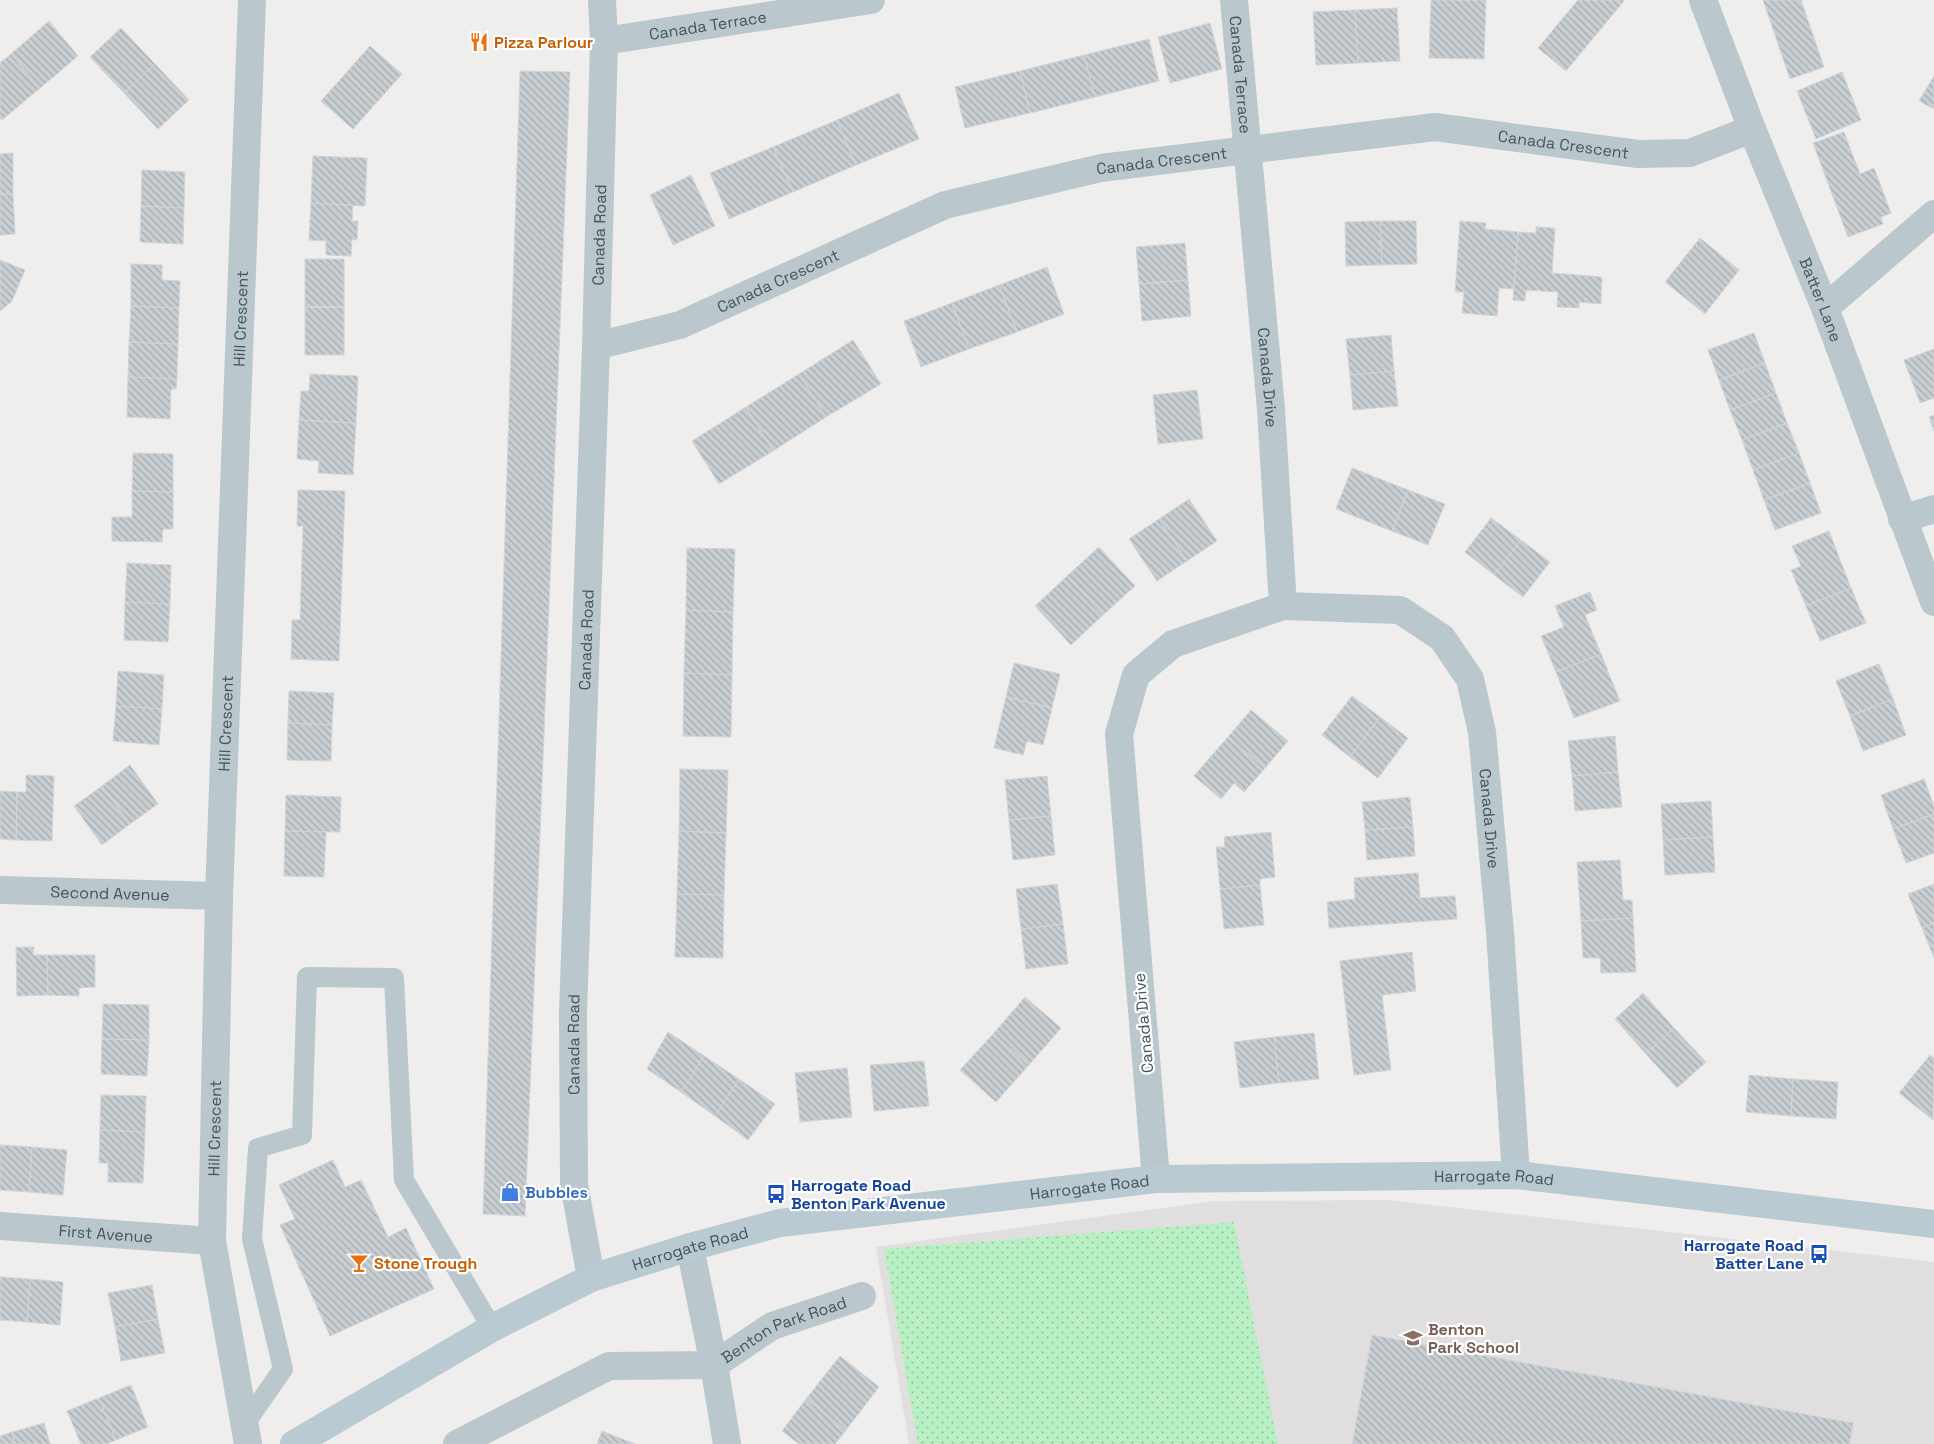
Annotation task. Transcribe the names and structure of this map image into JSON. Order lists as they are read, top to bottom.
{
  "streets": {
    "main road": ["Harrogate Road"],
    "street": [
      "Canada Terrace",
      "Canada Crescent",
      "Canada Road",
      "Batter Lane",
      "Hill Crescent",
      "Canada Drive",
      "Second Avenue",
      "First Avenue",
      "Benton Park Road"
    ]
  },
  "crossings": [
    ["Canada Terrace", "Canada Crescent"],
    ["Canada Terrace", "Canada Road"],
    ["Canada Terrace", "Canada Drive"],
    ["Canada Crescent", "Canada Road"],
    ["Canada Crescent", "Batter Lane"],
    ["Canada Crescent", "Canada Drive"],
    ["Canada Road", "Harrogate Road"],
    ["Hill Crescent", "Second Avenue"],
    ["Hill Crescent", "First Avenue"],
    ["Canada Drive", "Harrogate Road"]
  ],
  "places": {
    "restaurant": ["Pizza Parlour"],
    "shop": ["Bubbles"],
    "bus stop": ["Harrogate Road Benton Park Avenue", "Harrogate Road Batter Lane"],
    "bar": ["Stone Trough"],
    "school or university": ["Benton Park School"]
  }
}
